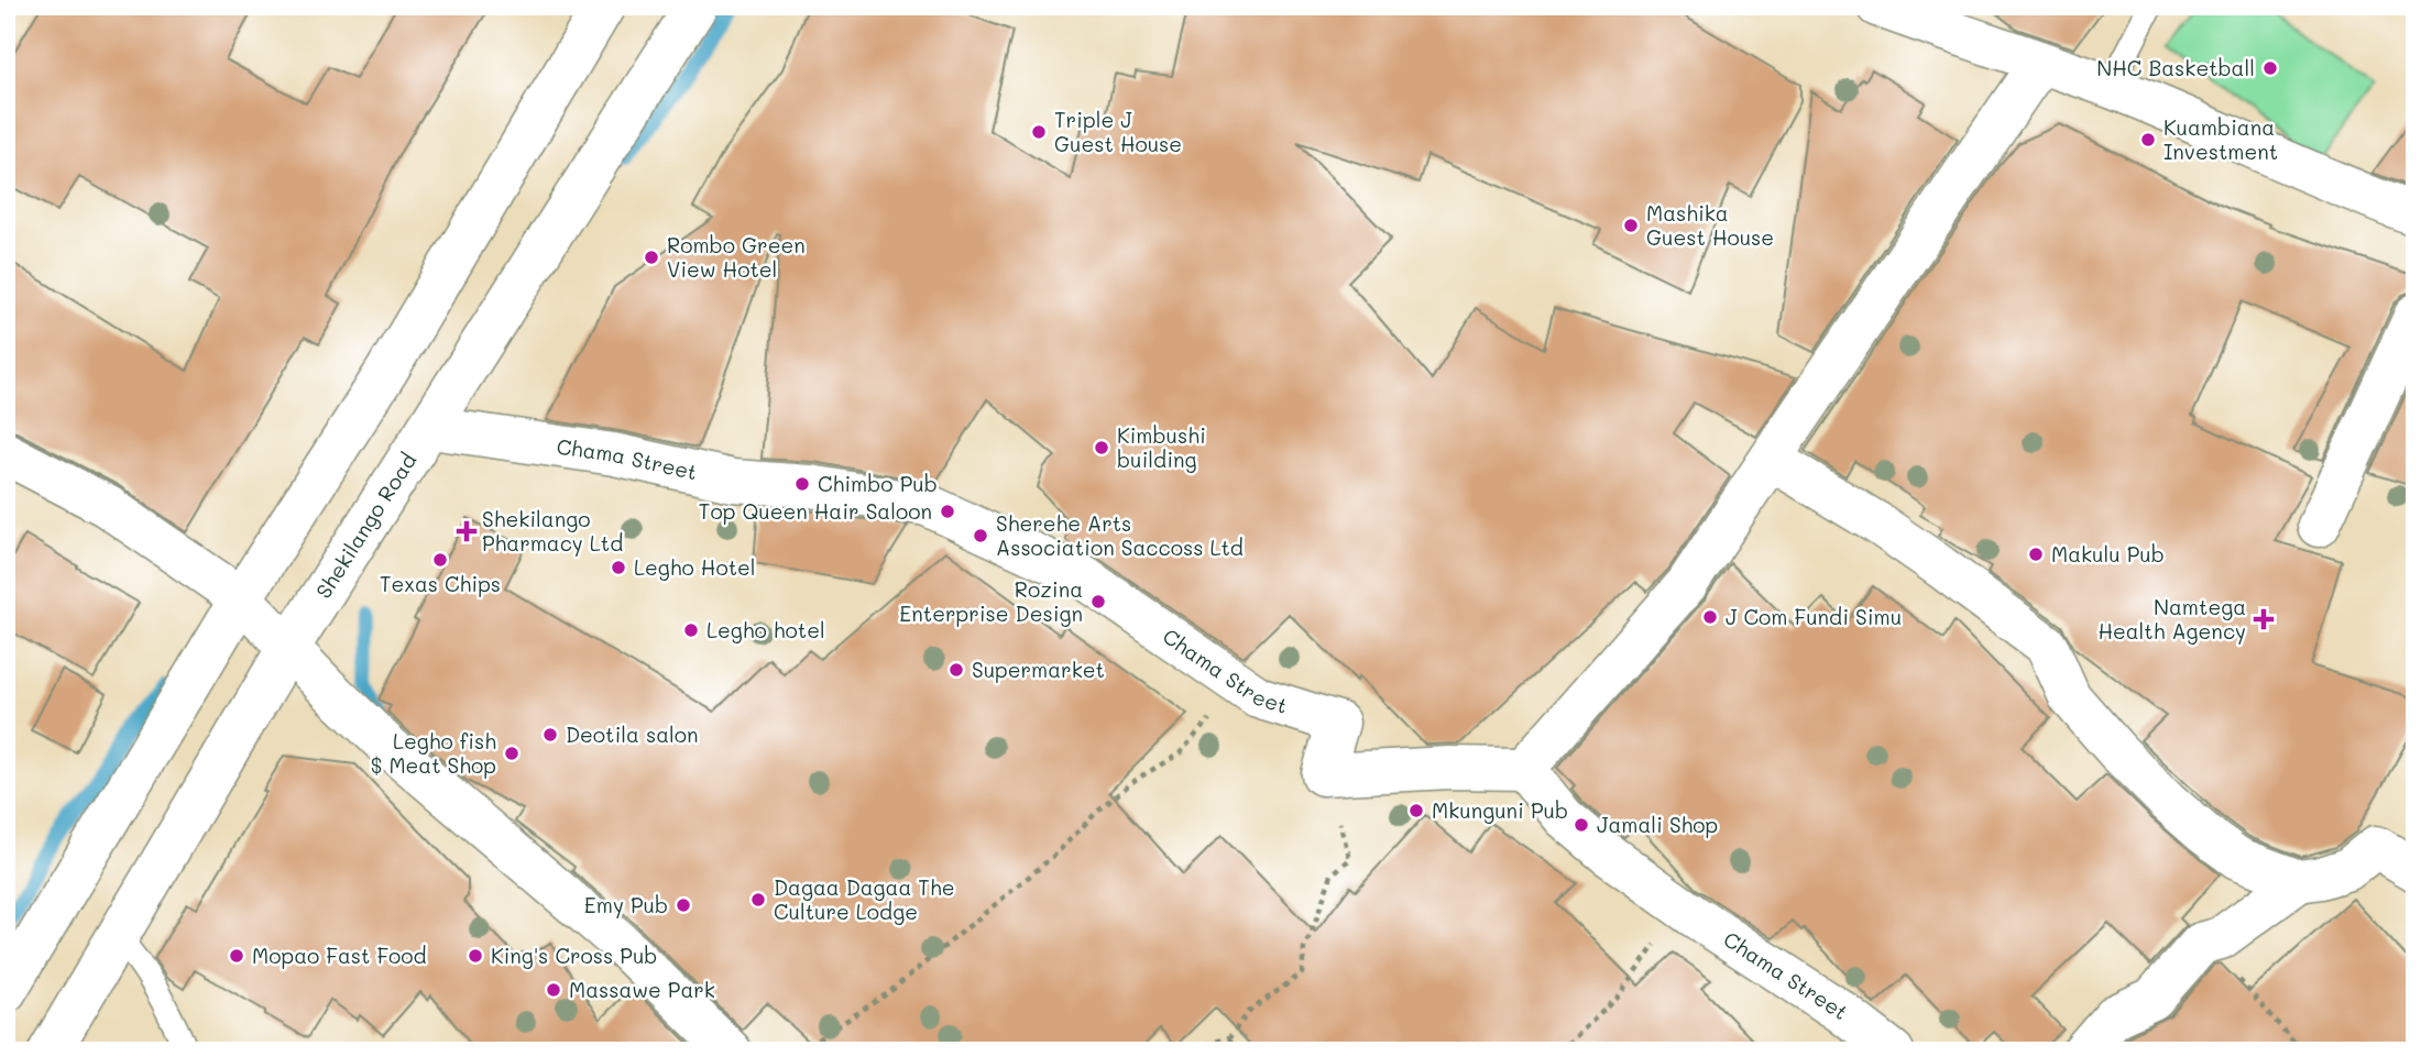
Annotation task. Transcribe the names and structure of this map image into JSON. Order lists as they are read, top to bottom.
{
  "streets": {
    "street": ["Chama Street", "Shekilango Road"]
  },
  "crossings": [
    ["Chama Street", "Shekilango Road"]
  ],
  "places": {
    "other": [
      "NHC Basketball",
      "Triple J Guest House",
      "Kuambiana Investment",
      "Mashika Guest House",
      "Rombo Green View Hotel",
      "Kimbushi building",
      "Chimbo Pub",
      "Top Queen Hair Saloon",
      "Sherehe Arts Association Saccoss Ltd",
      "Makulu Pub",
      "Texas Chips",
      "Legho Hotel",
      "Rozina Enterprise Design",
      "J Com Fundi Simu",
      "Legho hotel",
      "Supermarket",
      "Deotila salon",
      "Legho fish $ Meat Shop",
      "Mkunguni Pub",
      "Jamali Shop",
      "Dagaa Dagaa The Culture Lodge",
      "Emy Pub",
      "Mopao Fast Food",
      "King's Cross Pub",
      "Massawe Park"
    ],
    "health": ["Shekilango Pharmacy Ltd", "Namtega Health Agency"]
  }
}
